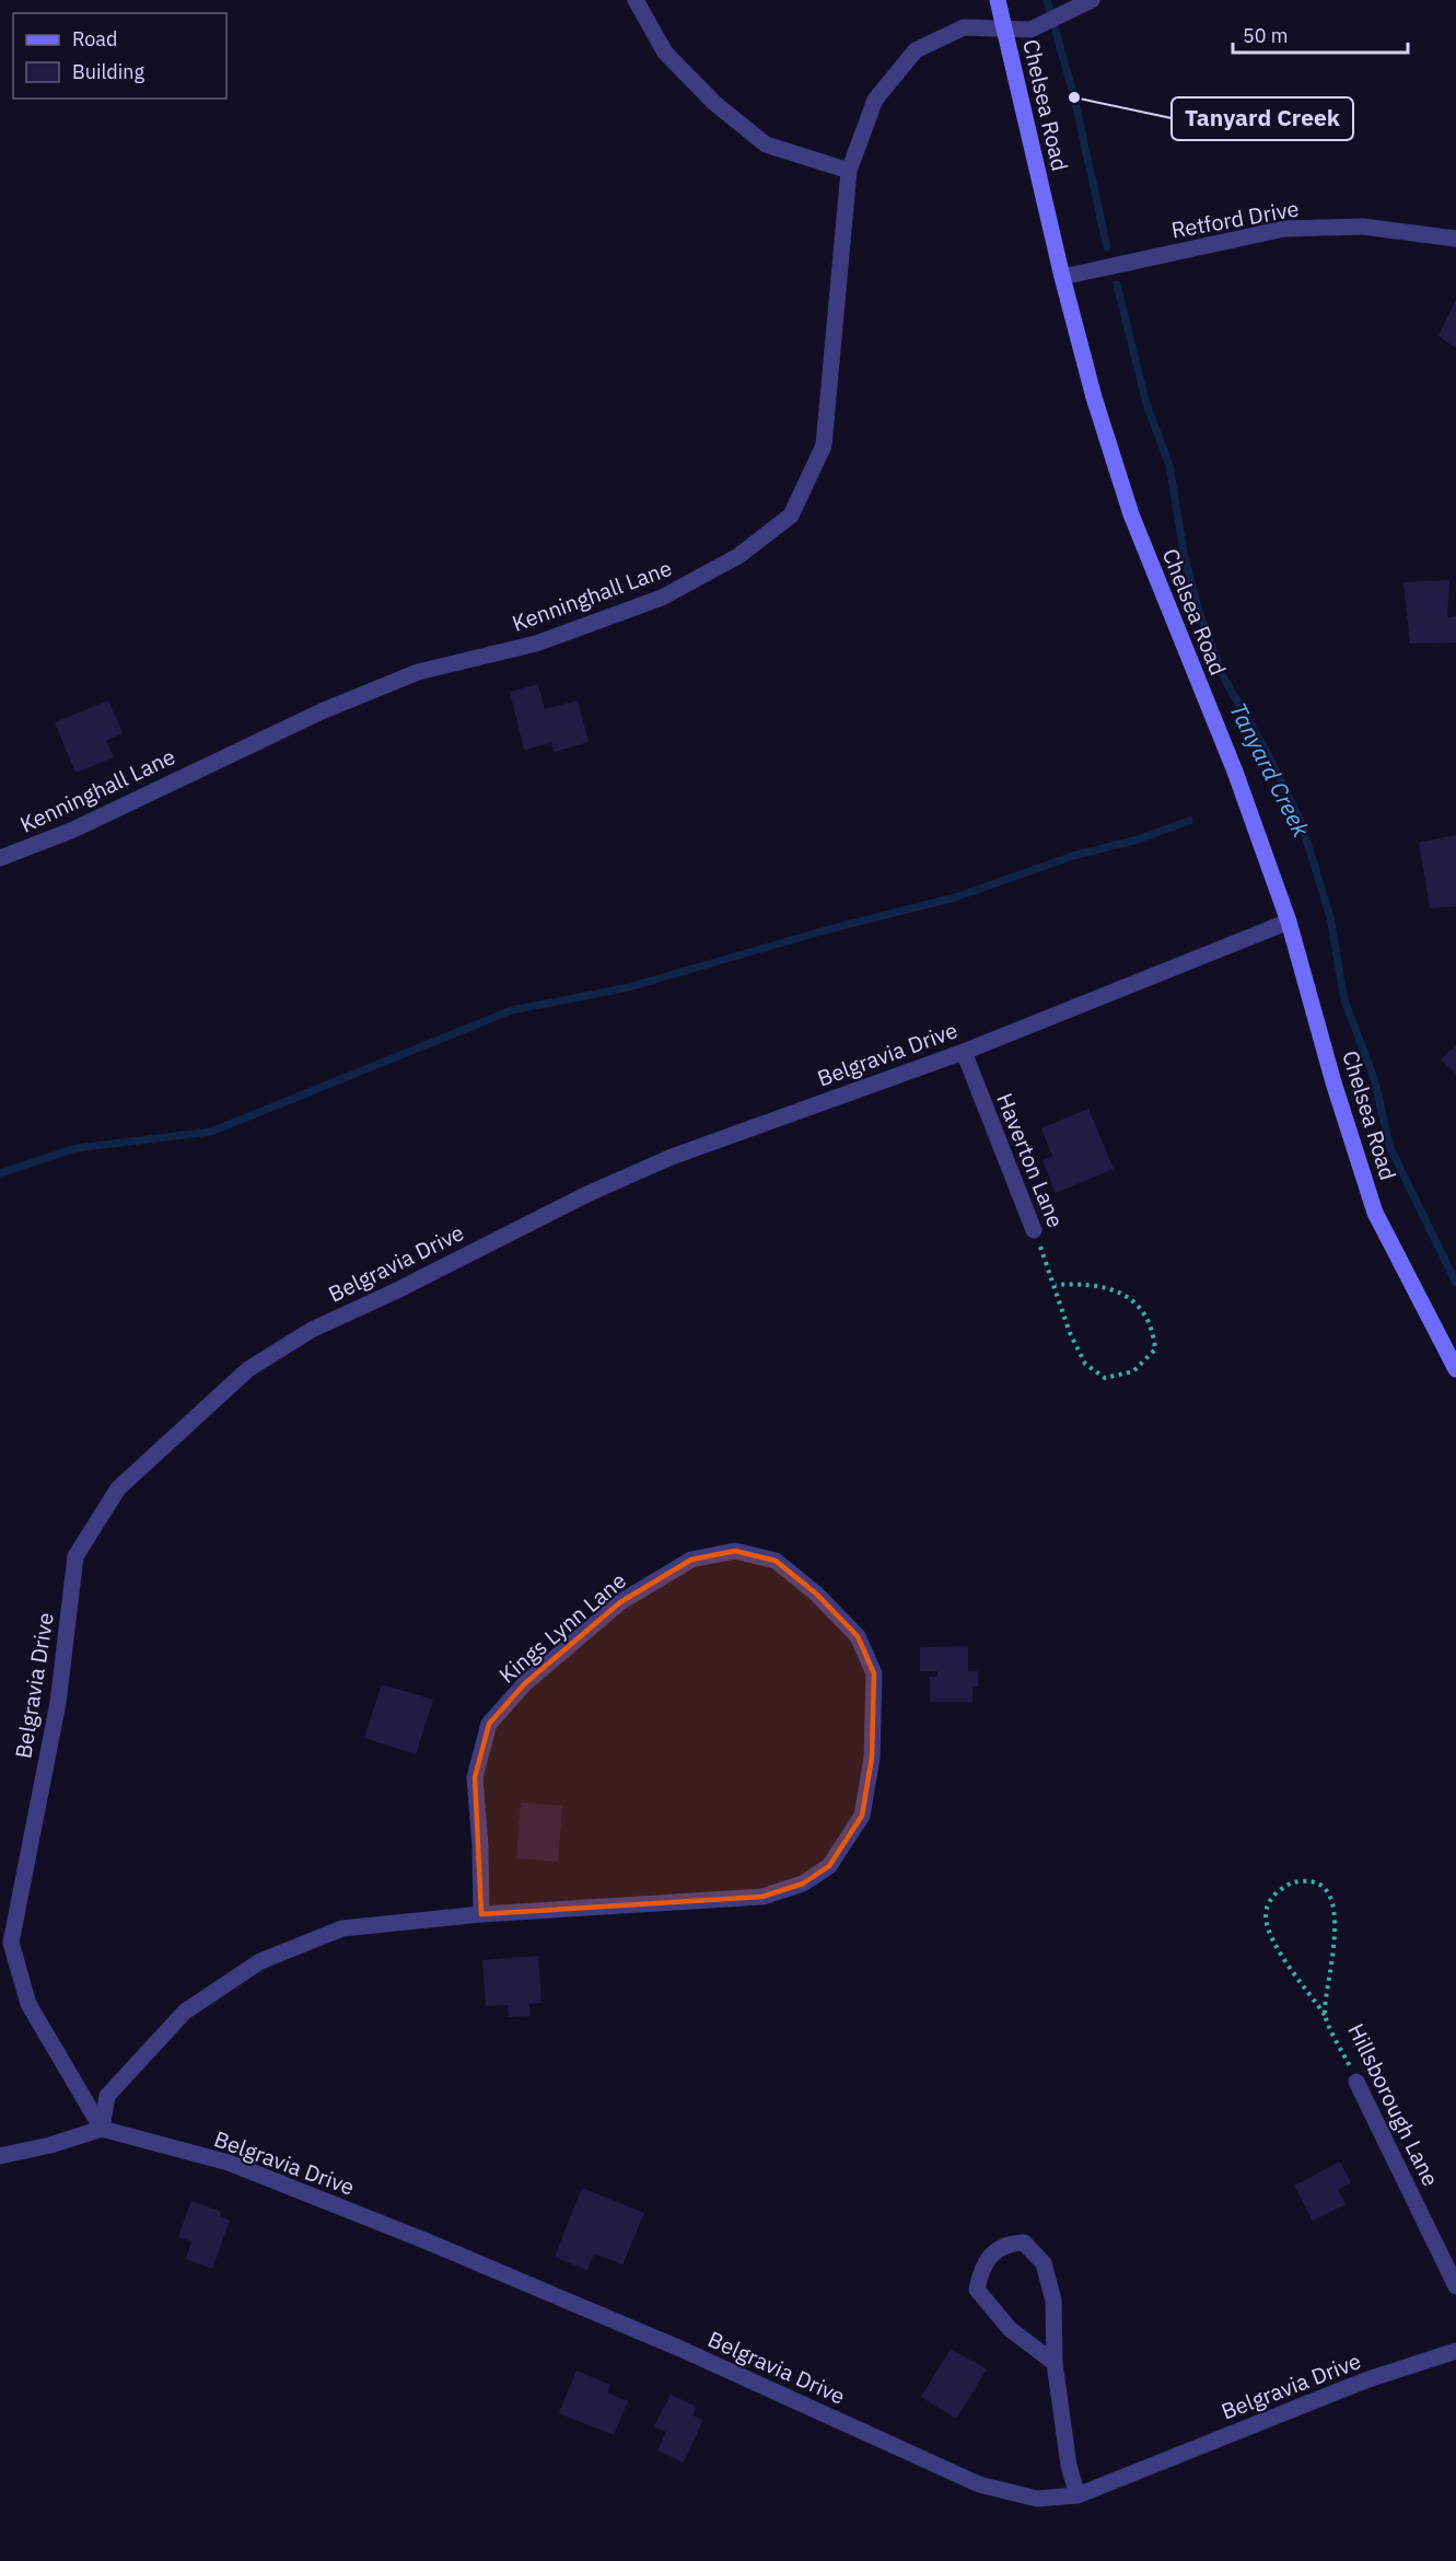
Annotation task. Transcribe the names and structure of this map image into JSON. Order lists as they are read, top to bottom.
{
  "streets": {
    "street": [
      "Chelsea Road",
      "Retford Drive",
      "Kenninghall Lane",
      "Belgravia Drive",
      "Haverton Lane",
      "Kings Lynn Lane",
      "Hillsborough Lane"
    ]
  },
  "crossings": [
    ["Chelsea Road", "Retford Drive"],
    ["Chelsea Road", "Kenninghall Lane"],
    ["Chelsea Road", "Belgravia Drive"],
    ["Belgravia Drive", "Haverton Lane"],
    ["Belgravia Drive", "Kings Lynn Lane"]
  ],
  "water": ["Tanyard Creek"],
  "places": ["Tanyard Creek"],
  "legend": ["Road", "Building"],
  "scale_bar": "50 m"
}
